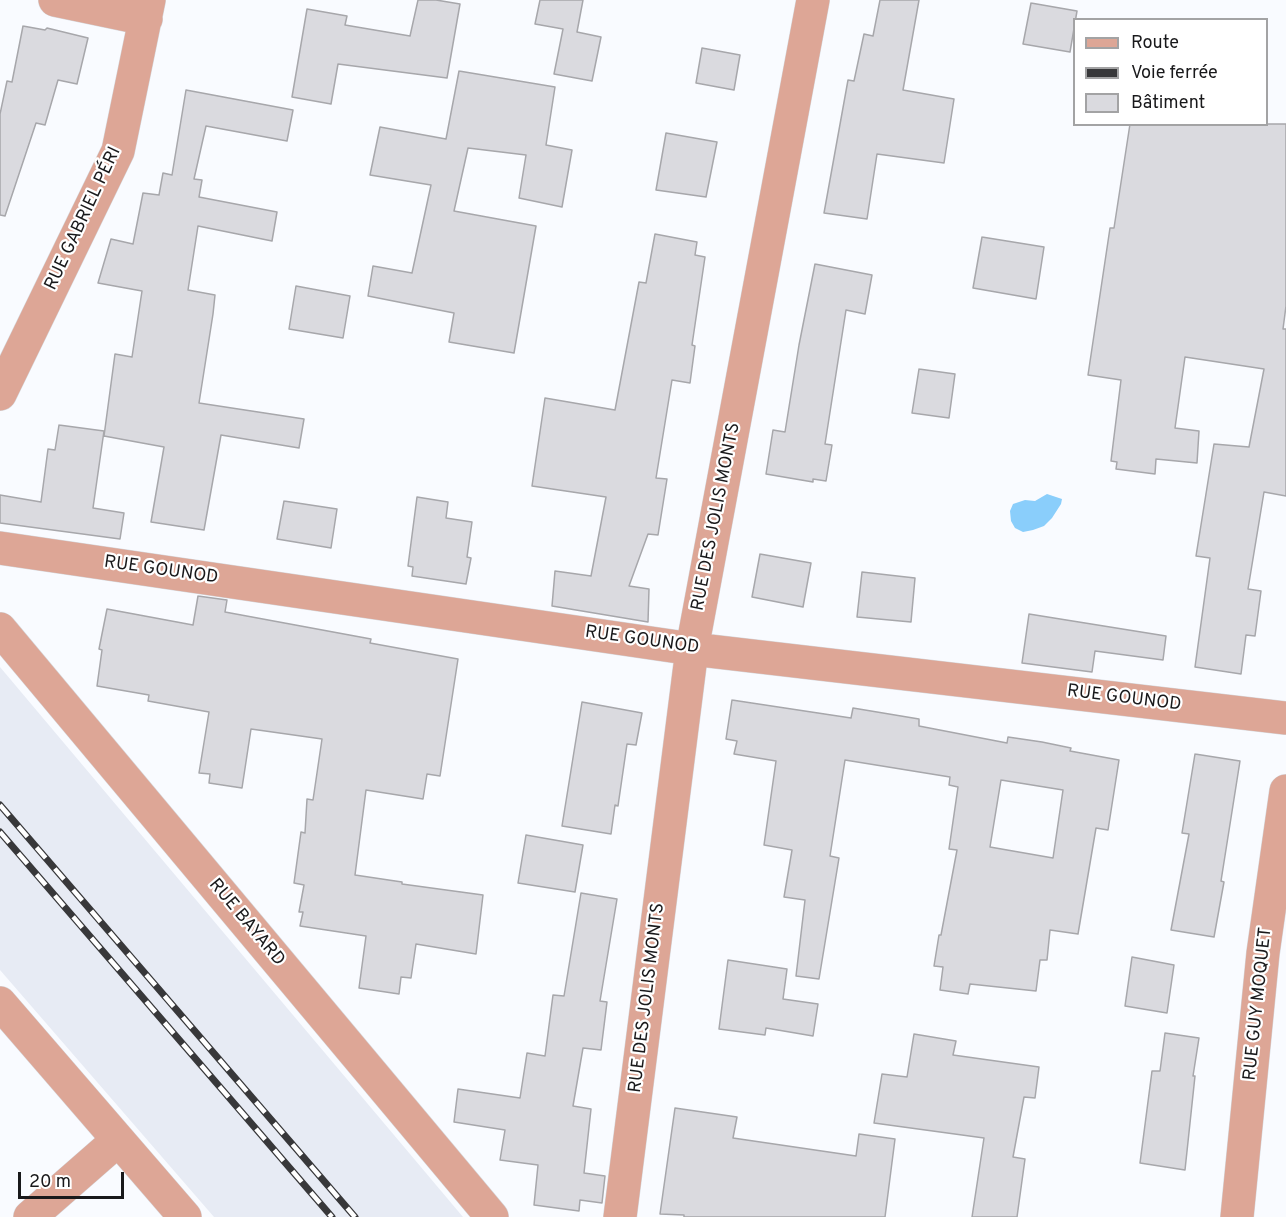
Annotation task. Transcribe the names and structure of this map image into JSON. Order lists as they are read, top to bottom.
{
  "streets": {
    "street": [
      "RUE GABRIEL PÉRI",
      "RUE DES JOLIS MONTS",
      "RUE GOUNOD",
      "RUE BAYARD",
      "RUE GUY MOQUET"
    ]
  },
  "crossings": [
    ["RUE DES JOLIS MONTS", "RUE GOUNOD"]
  ],
  "legend": ["Route", "Voie ferrée", "Bâtiment"],
  "scale_bar": "20 m"
}
